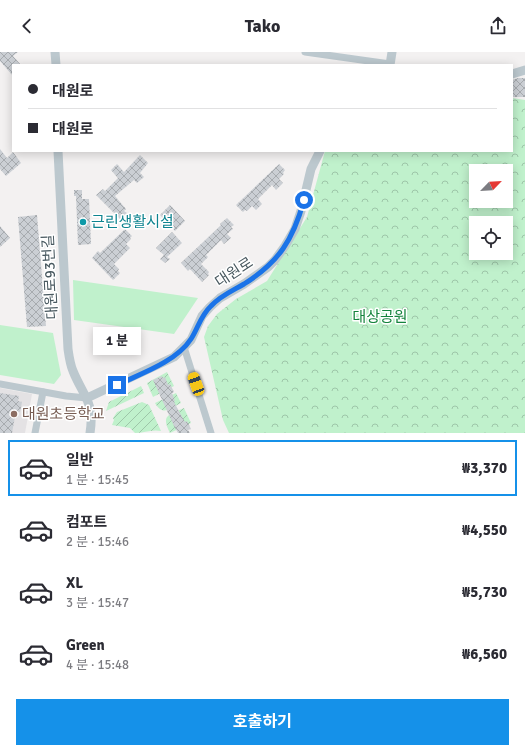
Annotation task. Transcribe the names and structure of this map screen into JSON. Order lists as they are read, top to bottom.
{
  "streets": {
    "street": ["대원로", "대원로93번길"]
  },
  "crossings": [
    ["대원로", "대원로93번길"]
  ],
  "parks": ["대상공원"],
  "places": ["근린생활시설", "대원초등학교"],
  "north": "top right",
  "page": {
    "header": "Tako",
    "banner": ["대원로", "대원로"],
    "bubble": "1 분",
    "list": [
      {
        "name": "일반",
        "note": "1 분 · 15:45",
        "value": "₩3,370"
      },
      {
        "name": "컴포트",
        "note": "2 분 · 15:46",
        "value": "₩4,550"
      },
      {
        "name": "XL",
        "note": "3 분 · 15:47",
        "value": "₩5,730"
      },
      {
        "name": "Green",
        "note": "4 분 · 15:48",
        "value": "₩6,560"
      }
    ],
    "buttons": "호출하기"
  }
}
